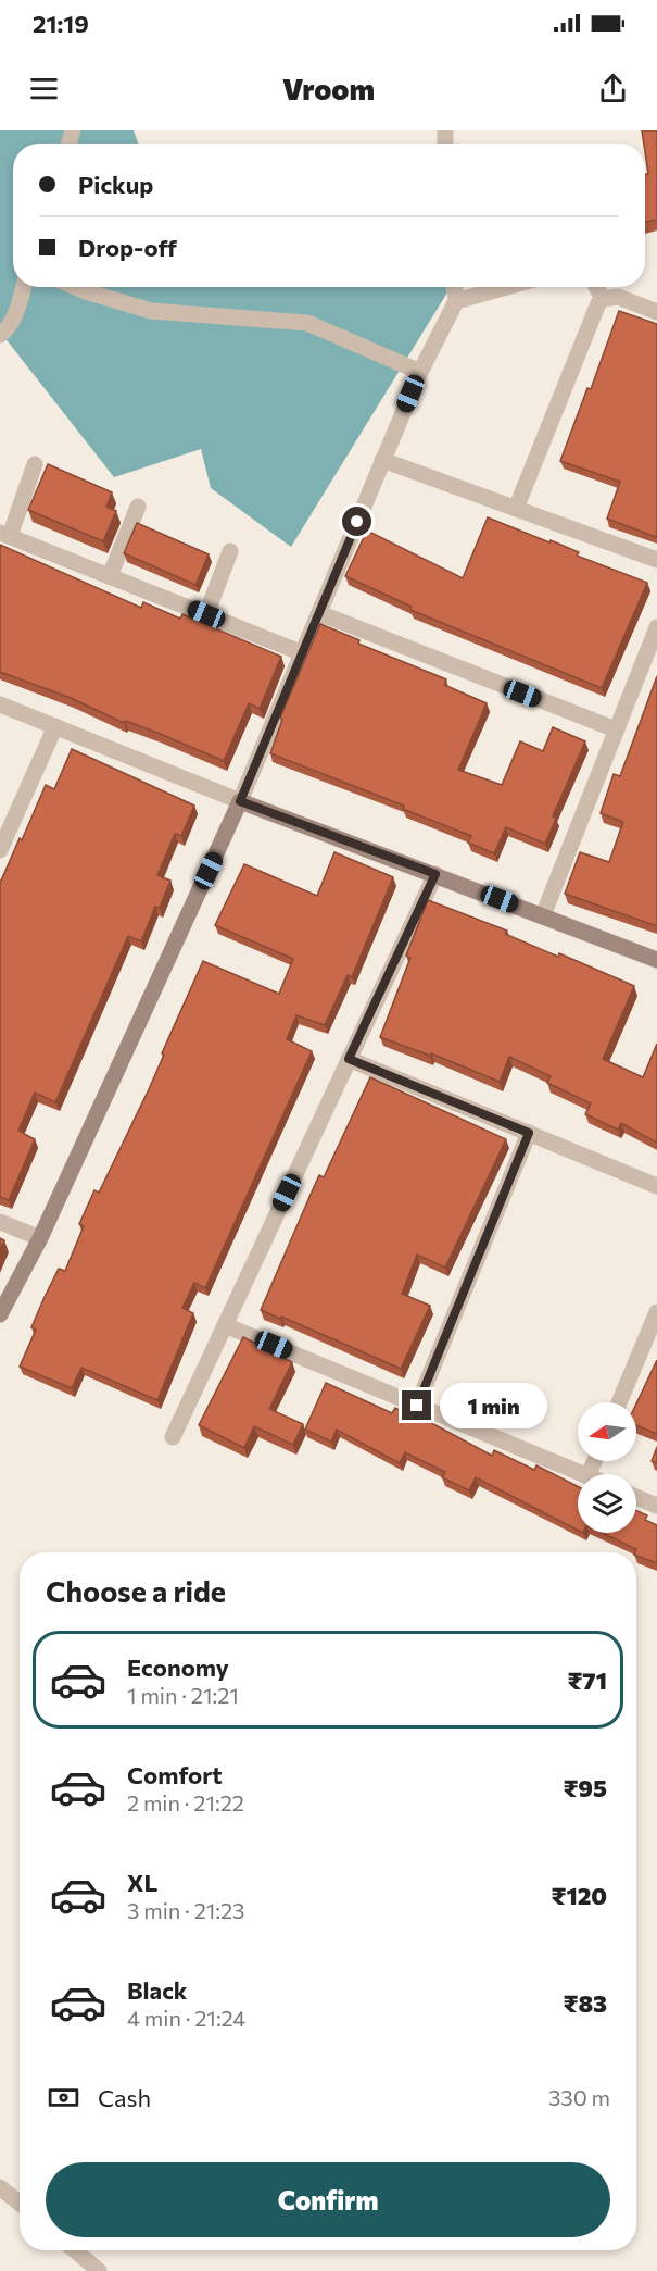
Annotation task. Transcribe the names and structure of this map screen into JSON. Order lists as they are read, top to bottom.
{
  "north": "left",
  "page": {
    "status": "21:19",
    "header": "Vroom",
    "banner": ["Pickup", "Drop-off"],
    "bubble": "1 min",
    "heading": "Choose a ride",
    "list": [
      {
        "name": "Economy",
        "note": "1 min · 21:21",
        "value": "₹71"
      },
      {
        "name": "Comfort",
        "note": "2 min · 21:22",
        "value": "₹95"
      },
      {
        "name": "XL",
        "note": "3 min · 21:23",
        "value": "₹120"
      },
      {
        "name": "Black",
        "note": "4 min · 21:24",
        "value": "₹83"
      }
    ],
    "pay": ["Cash", "330 m"],
    "buttons": "Confirm"
  }
}
